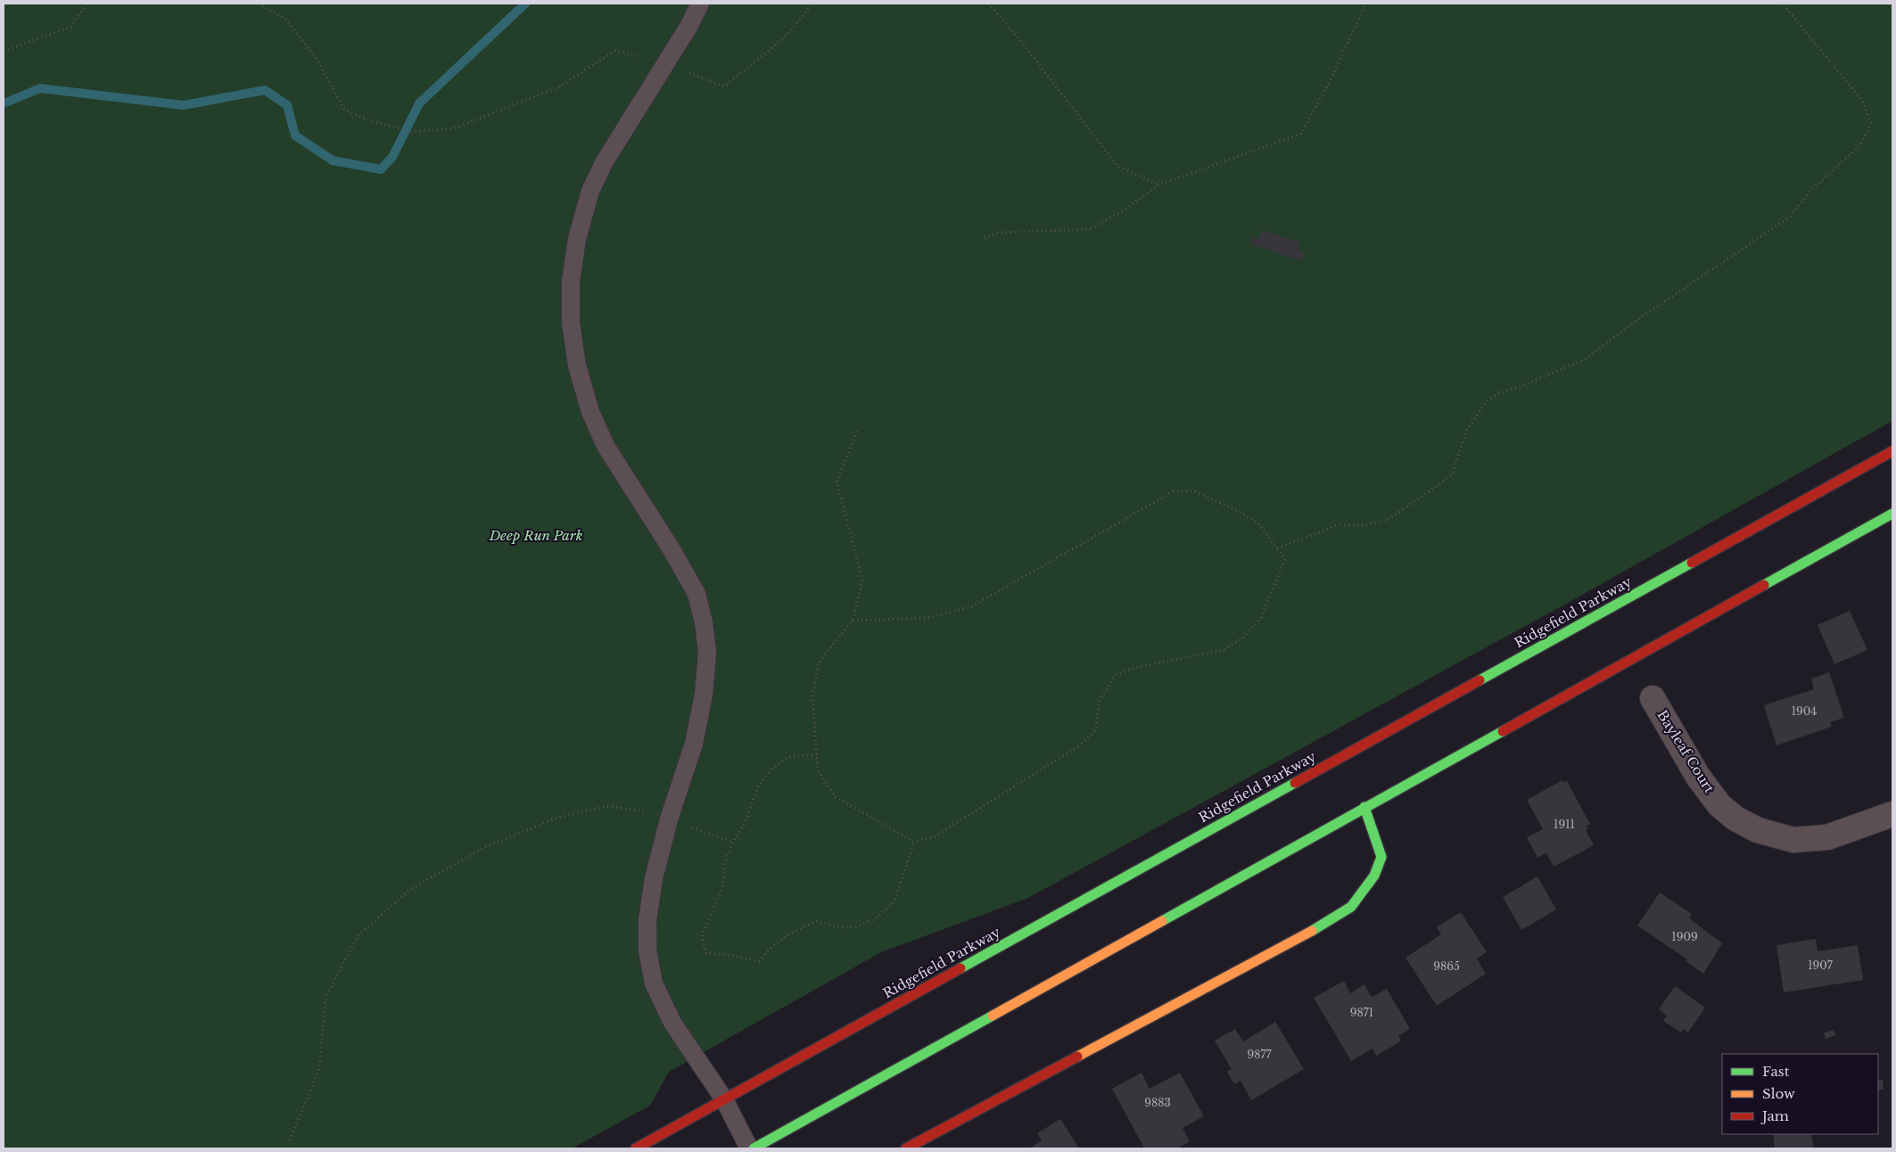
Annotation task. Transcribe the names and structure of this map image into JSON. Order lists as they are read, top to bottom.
{
  "streets": {
    "main road": ["Ridgefield Parkway"],
    "street": ["Bayleaf Court"]
  },
  "parks": ["Deep Run Park"],
  "house_numbers": [
    "1904",
    "1911",
    "1909",
    "1907",
    "9865",
    "9871",
    "9877",
    "9883"
  ],
  "legend": ["Fast", "Slow", "Jam"]
}
